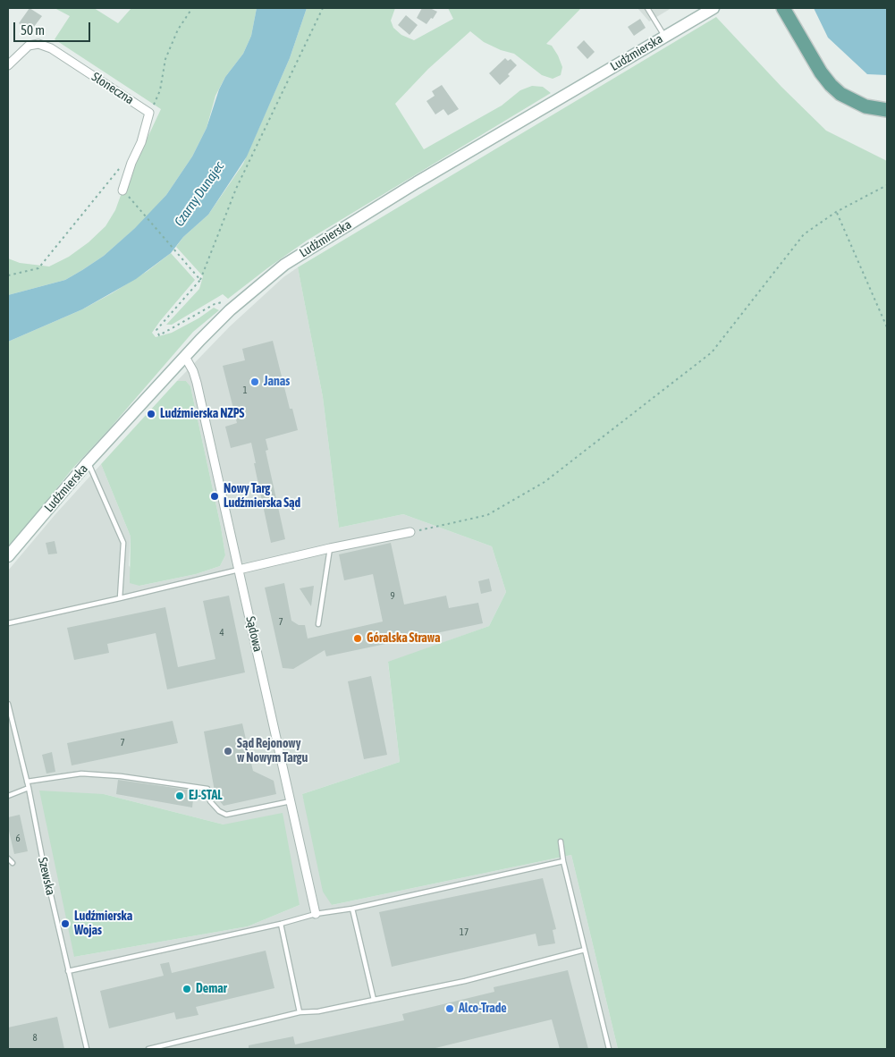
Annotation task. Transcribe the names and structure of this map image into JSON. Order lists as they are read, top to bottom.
{
  "streets": {
    "main road": ["Ludźmierska"],
    "street": ["Słoneczna", "Sądowa"],
    "lane": ["Szewska"]
  },
  "crossings": [
    ["Ludźmierska", "Sądowa"]
  ],
  "water": ["Czarny Dunajec"],
  "places": [
    "Janas",
    "Ludźmierska NZPS",
    "Nowy Targ Ludźmierska Sąd",
    "Góralska Strawa",
    "Sąd Rejonowy w Nowym Targu",
    "EJ-STAL",
    "Ludźmierska Wojas",
    "Demar",
    "Alco-Trade"
  ],
  "house_numbers": [
    "1",
    "9",
    "7",
    "4",
    "7",
    "6",
    "17",
    "8"
  ],
  "scale_bar": "50 m"
}
